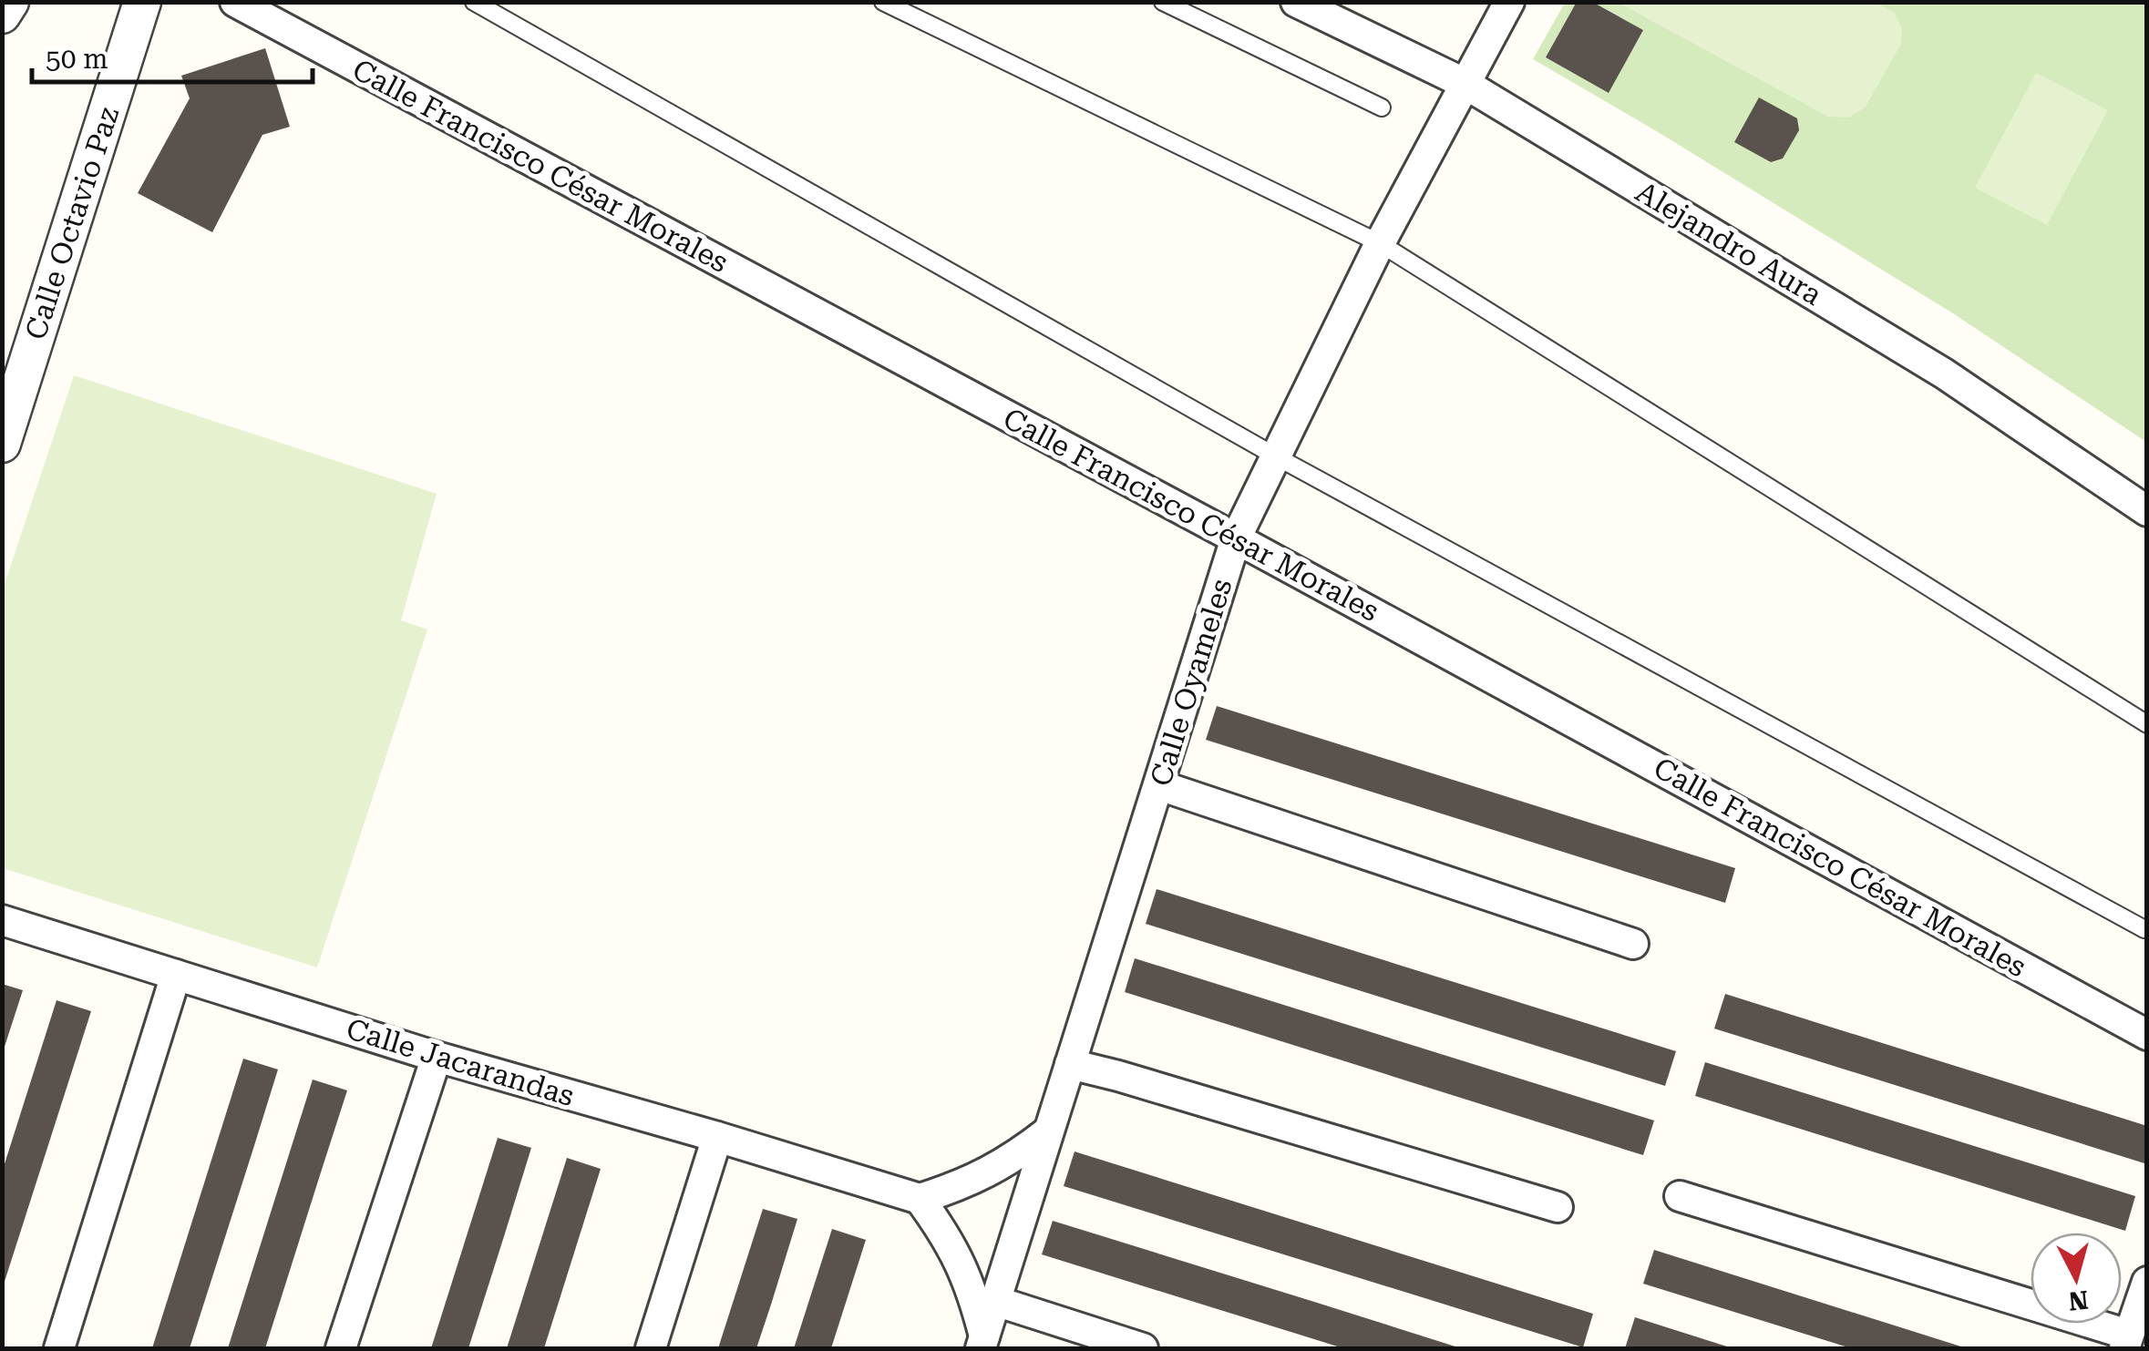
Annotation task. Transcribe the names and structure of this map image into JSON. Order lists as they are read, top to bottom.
{
  "streets": {
    "street": [
      "Calle Francisco César Morales",
      "Calle Octavio Paz",
      "Alejandro Aura",
      "Calle Oyameles",
      "Calle Jacarandas"
    ]
  },
  "crossings": [
    ["Calle Francisco César Morales", "Calle Oyameles"],
    ["Alejandro Aura", "Calle Oyameles"]
  ],
  "scale_bar": "50 m",
  "north": "bottom"
}
